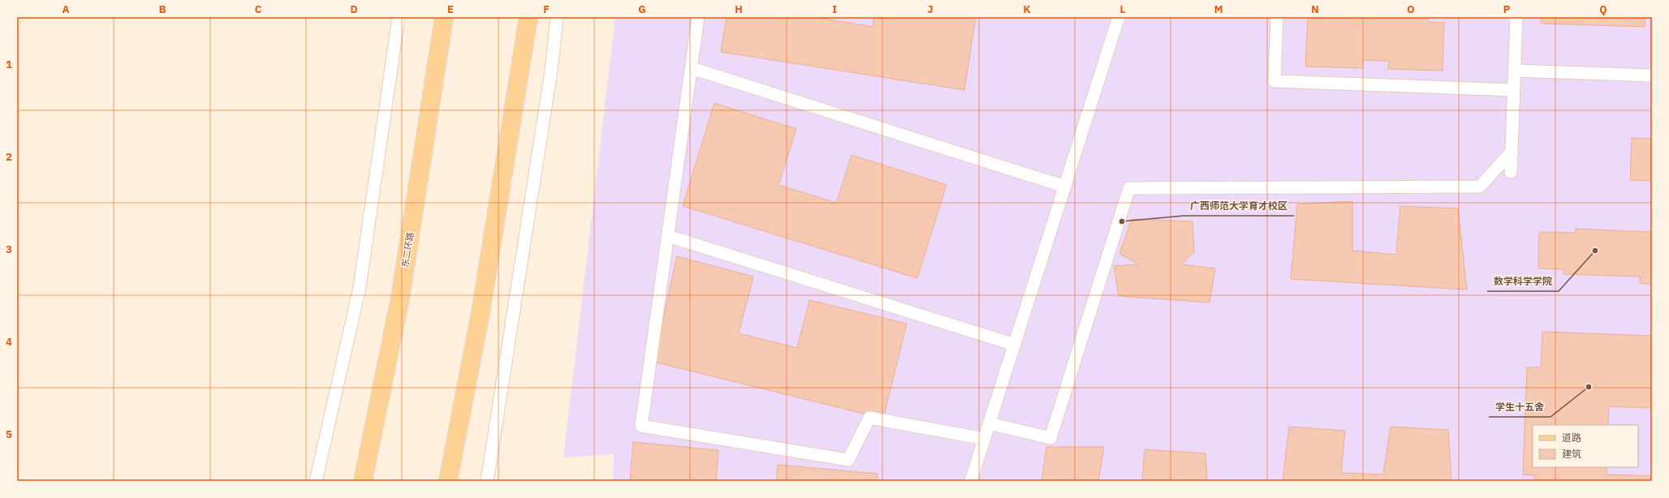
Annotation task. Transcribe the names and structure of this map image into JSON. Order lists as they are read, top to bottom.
{
  "streets": {
    "main road": ["东二环路"]
  },
  "places": ["广西师范大学育才校区", "数学科学学院", "学生十五舍"],
  "legend": ["道路", "建筑"],
  "grid": {
    "columns": [
      "A",
      "B",
      "C",
      "D",
      "E",
      "F",
      "G",
      "H",
      "I",
      "J",
      "K",
      "L",
      "M",
      "N",
      "O",
      "P",
      "Q"
    ],
    "rows": [
      "1",
      "2",
      "3",
      "4",
      "5"
    ]
  }
}
